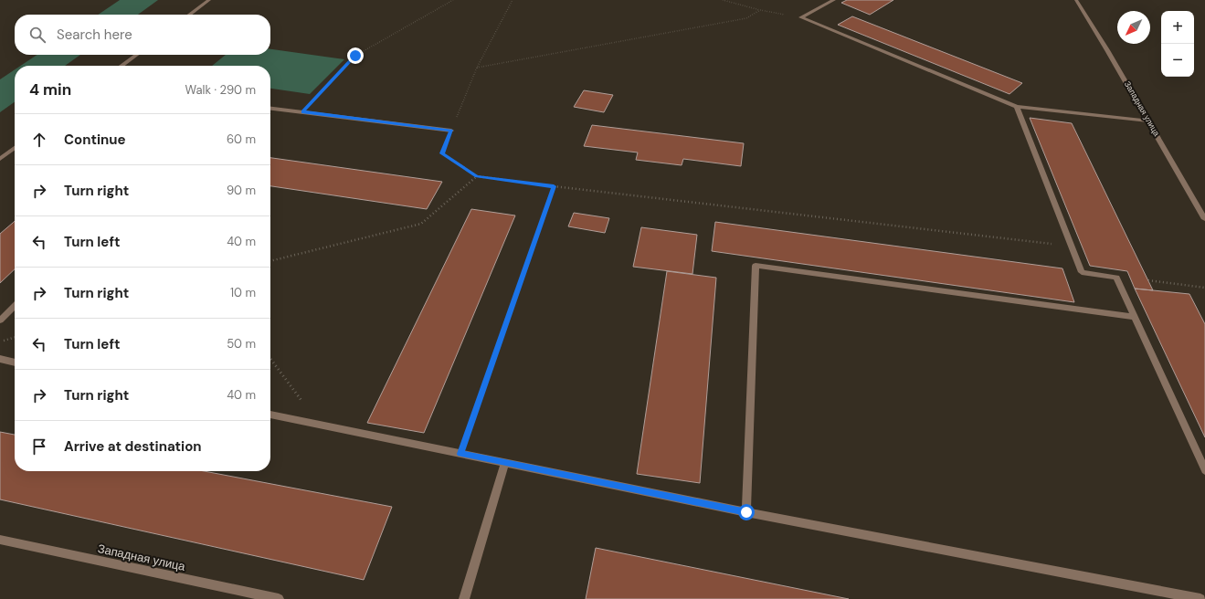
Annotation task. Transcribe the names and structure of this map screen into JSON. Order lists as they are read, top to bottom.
{
  "streets": {
    "street": ["Западная улица"]
  },
  "north": "bottom left",
  "page": {
    "map_buttons": ["+", "−"],
    "search": "Search here",
    "heading": ["4 min", "Walk · 290 m"],
    "list": [
      ["Continue", "60 m"],
      ["Turn right", "90 m"],
      ["Turn left", "40 m"],
      ["Turn right", "10 m"],
      ["Turn left", "50 m"],
      ["Turn right", "40 m"],
      "Arrive at destination"
    ]
  }
}
